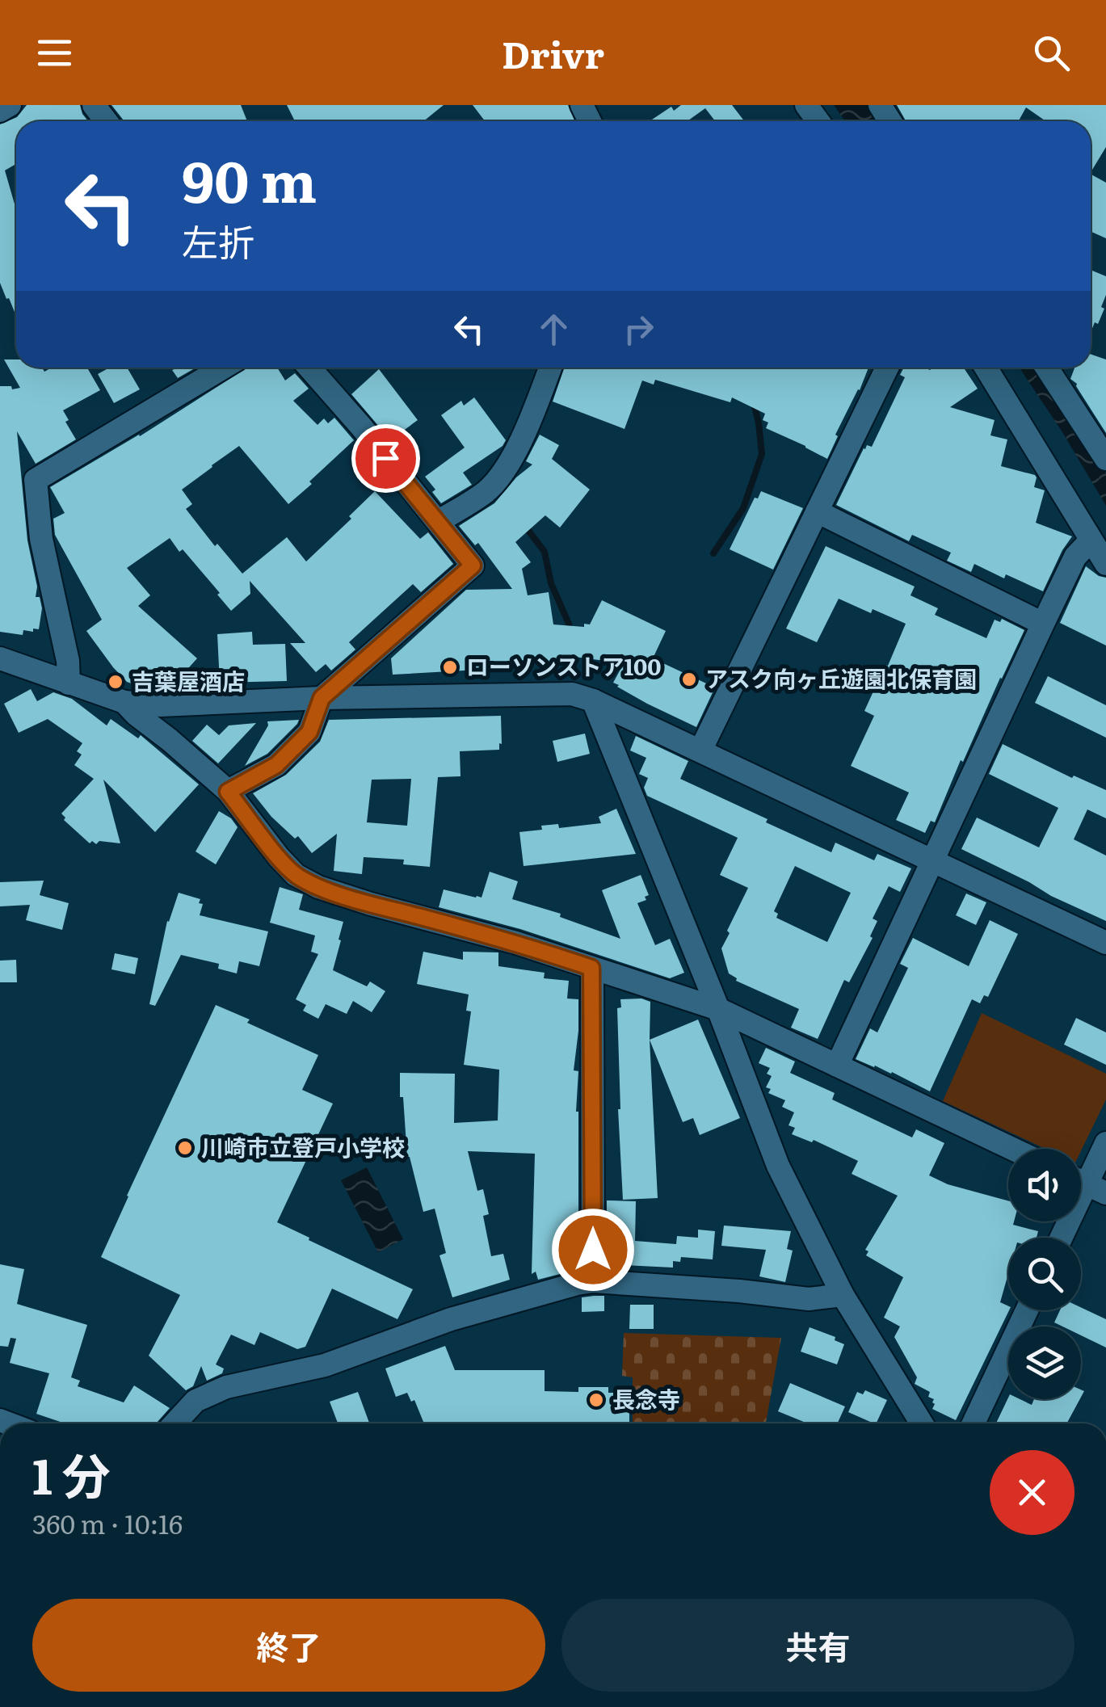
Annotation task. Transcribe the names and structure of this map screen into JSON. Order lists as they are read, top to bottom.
{
  "places": [
    "ローソンストア100",
    "アスク向ヶ丘遊園北保育園",
    "吉葉屋酒店",
    "川崎市立登戸小学校",
    "長念寺"
  ],
  "page": {
    "header": "Drivr",
    "turn": ["90 m", "左折"],
    "heading": ["1 分", "360 m · 10:16"],
    "buttons": ["終了", "共有"]
  }
}
